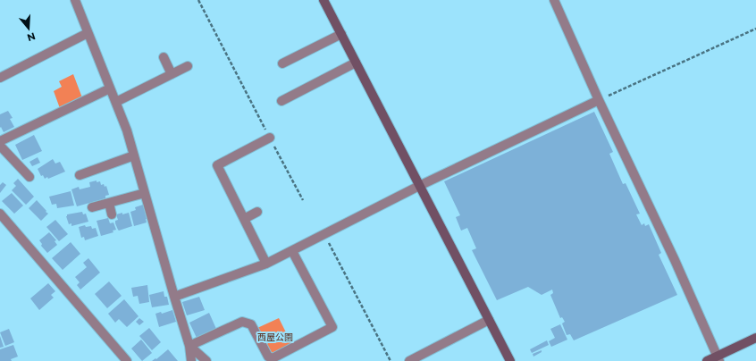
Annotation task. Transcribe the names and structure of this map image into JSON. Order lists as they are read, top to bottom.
{
  "parks": ["西屋公園"],
  "north": "bottom"
}
